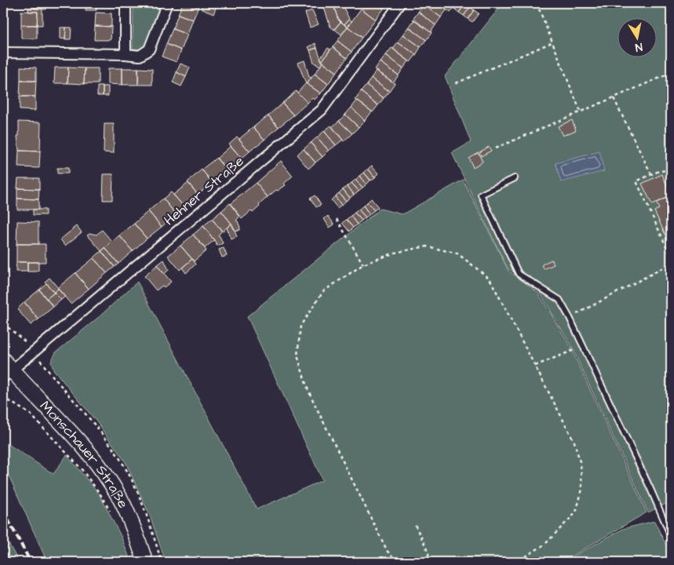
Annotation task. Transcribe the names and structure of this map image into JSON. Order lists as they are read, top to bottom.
{
  "streets": {
    "main road": ["Monschauer Straße"],
    "street": ["Hehner Straße"]
  },
  "crossings": [
    ["Hehner Straße", "Monschauer Straße"]
  ],
  "north": "bottom"
}
